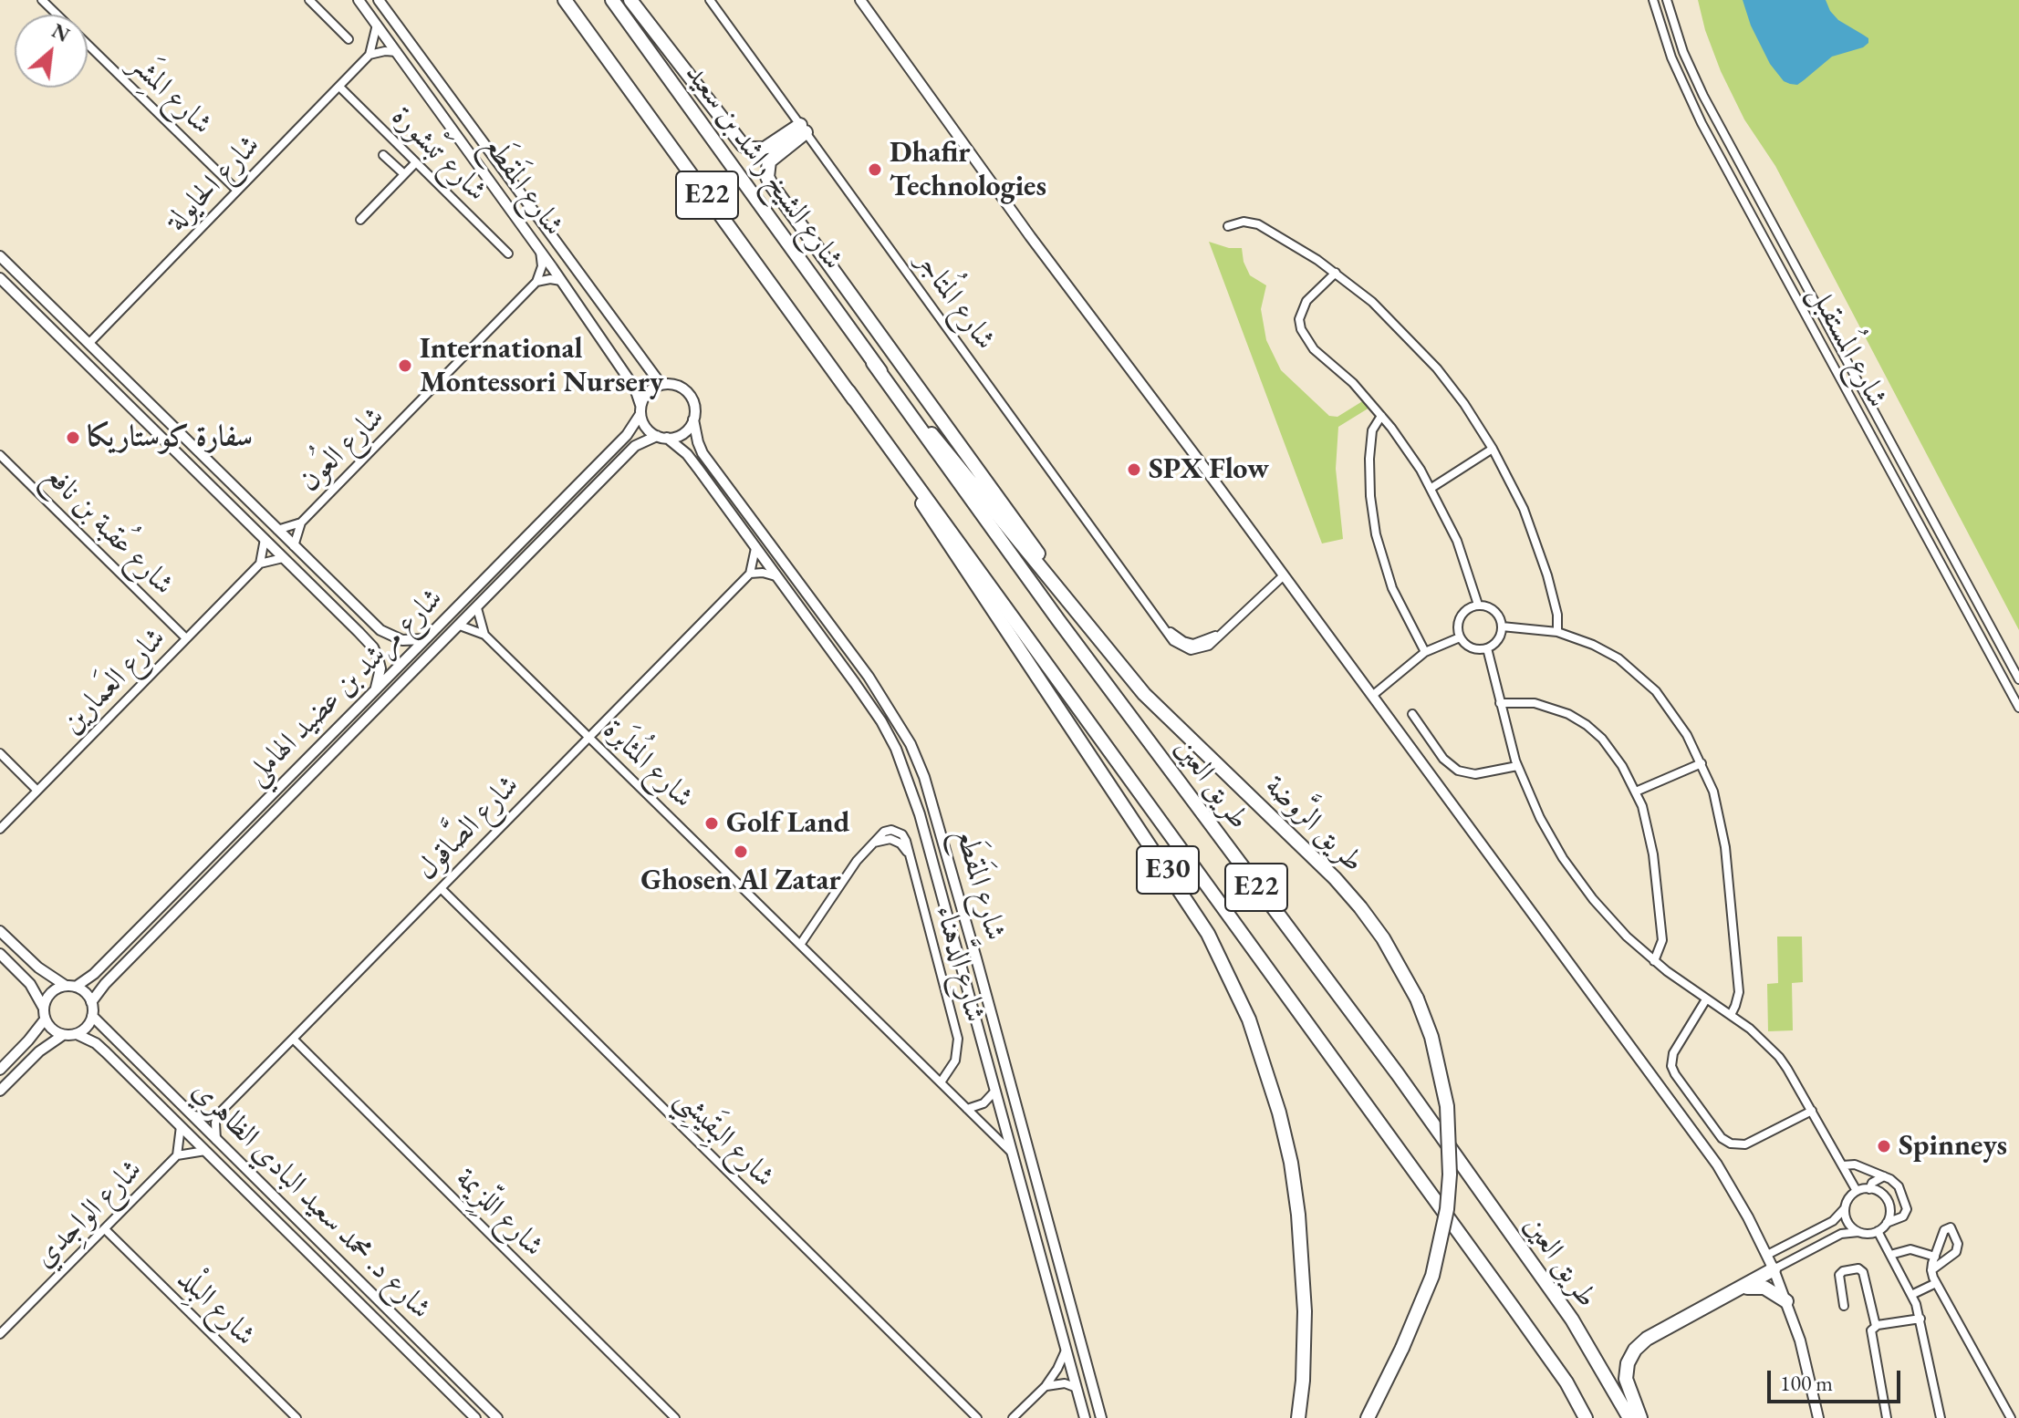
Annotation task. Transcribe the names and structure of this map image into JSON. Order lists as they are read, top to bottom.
{
  "streets": {
    "highway": [
      "شارع الشيخ راشد بن سعيد",
      "E22",
      "طريق العين",
      "طريق الرَّوضة",
      "E30"
    ],
    "street": [
      "شارع المِشَر",
      "شارع تَبْشورة",
      "شارع الحايولة",
      "شارع المَقطَع",
      "شارع المُتاجر",
      "شارع المُستقبل",
      "شارع العُون",
      "شارع عُقبة بن نافع",
      "شارع العَمارين",
      "شارع مرشد بن عضيد الهاملي",
      "شارع المُثابَرة",
      "شارع الصَّاقول",
      "شارع الدَّهناء",
      "شارع البِقَيشِي",
      "شارع د. محمد سعيد البادي الظاهري",
      "شارع اللِّزِيمة",
      "شارع الواجِدي",
      "شارع البِلْد"
    ]
  },
  "crossings": [
    ["شارع المِشَر", "شارع الحايولة"],
    ["شارع تَبْشورة", "شارع الحايولة"],
    ["شارع الشيخ راشد بن سعيد", "طريق العين"],
    ["شارع الشيخ راشد بن سعيد", "طريق الرَّوضة"],
    ["شارع الحايولة", "شارع المَقطَع"],
    ["شارع المَقطَع", "شارع مرشد بن عضيد الهاملي"],
    ["شارع المَقطَع", "شارع المُثابَرة"],
    ["E22", "E30"],
    ["شارع عُقبة بن نافع", "شارع العَمارين"],
    ["شارع مرشد بن عضيد الهاملي", "شارع المُثابَرة"],
    ["شارع مرشد بن عضيد الهاملي", "شارع د. محمد سعيد البادي الظاهري"],
    ["شارع المُثابَرة", "شارع الصَّاقول"],
    ["شارع المُثابَرة", "شارع الدَّهناء"],
    ["طريق العين", "طريق الرَّوضة"],
    ["شارع الصَّاقول", "شارع البِقَيشِي"],
    ["شارع الصَّاقول", "شارع اللِّزِيمة"],
    ["شارع د. محمد سعيد البادي الظاهري", "شارع الواجِدي"],
    ["شارع الواجِدي", "شارع البِلْد"]
  ],
  "places": [
    "Dhafir Technologies",
    "International Montessori Nursery",
    "سفارة كوستاريكا",
    "SPX Flow",
    "Golf Land",
    "Ghosen Al Zatar",
    "Spinneys"
  ],
  "scale_bar": "100 m",
  "north": "top right"
}
